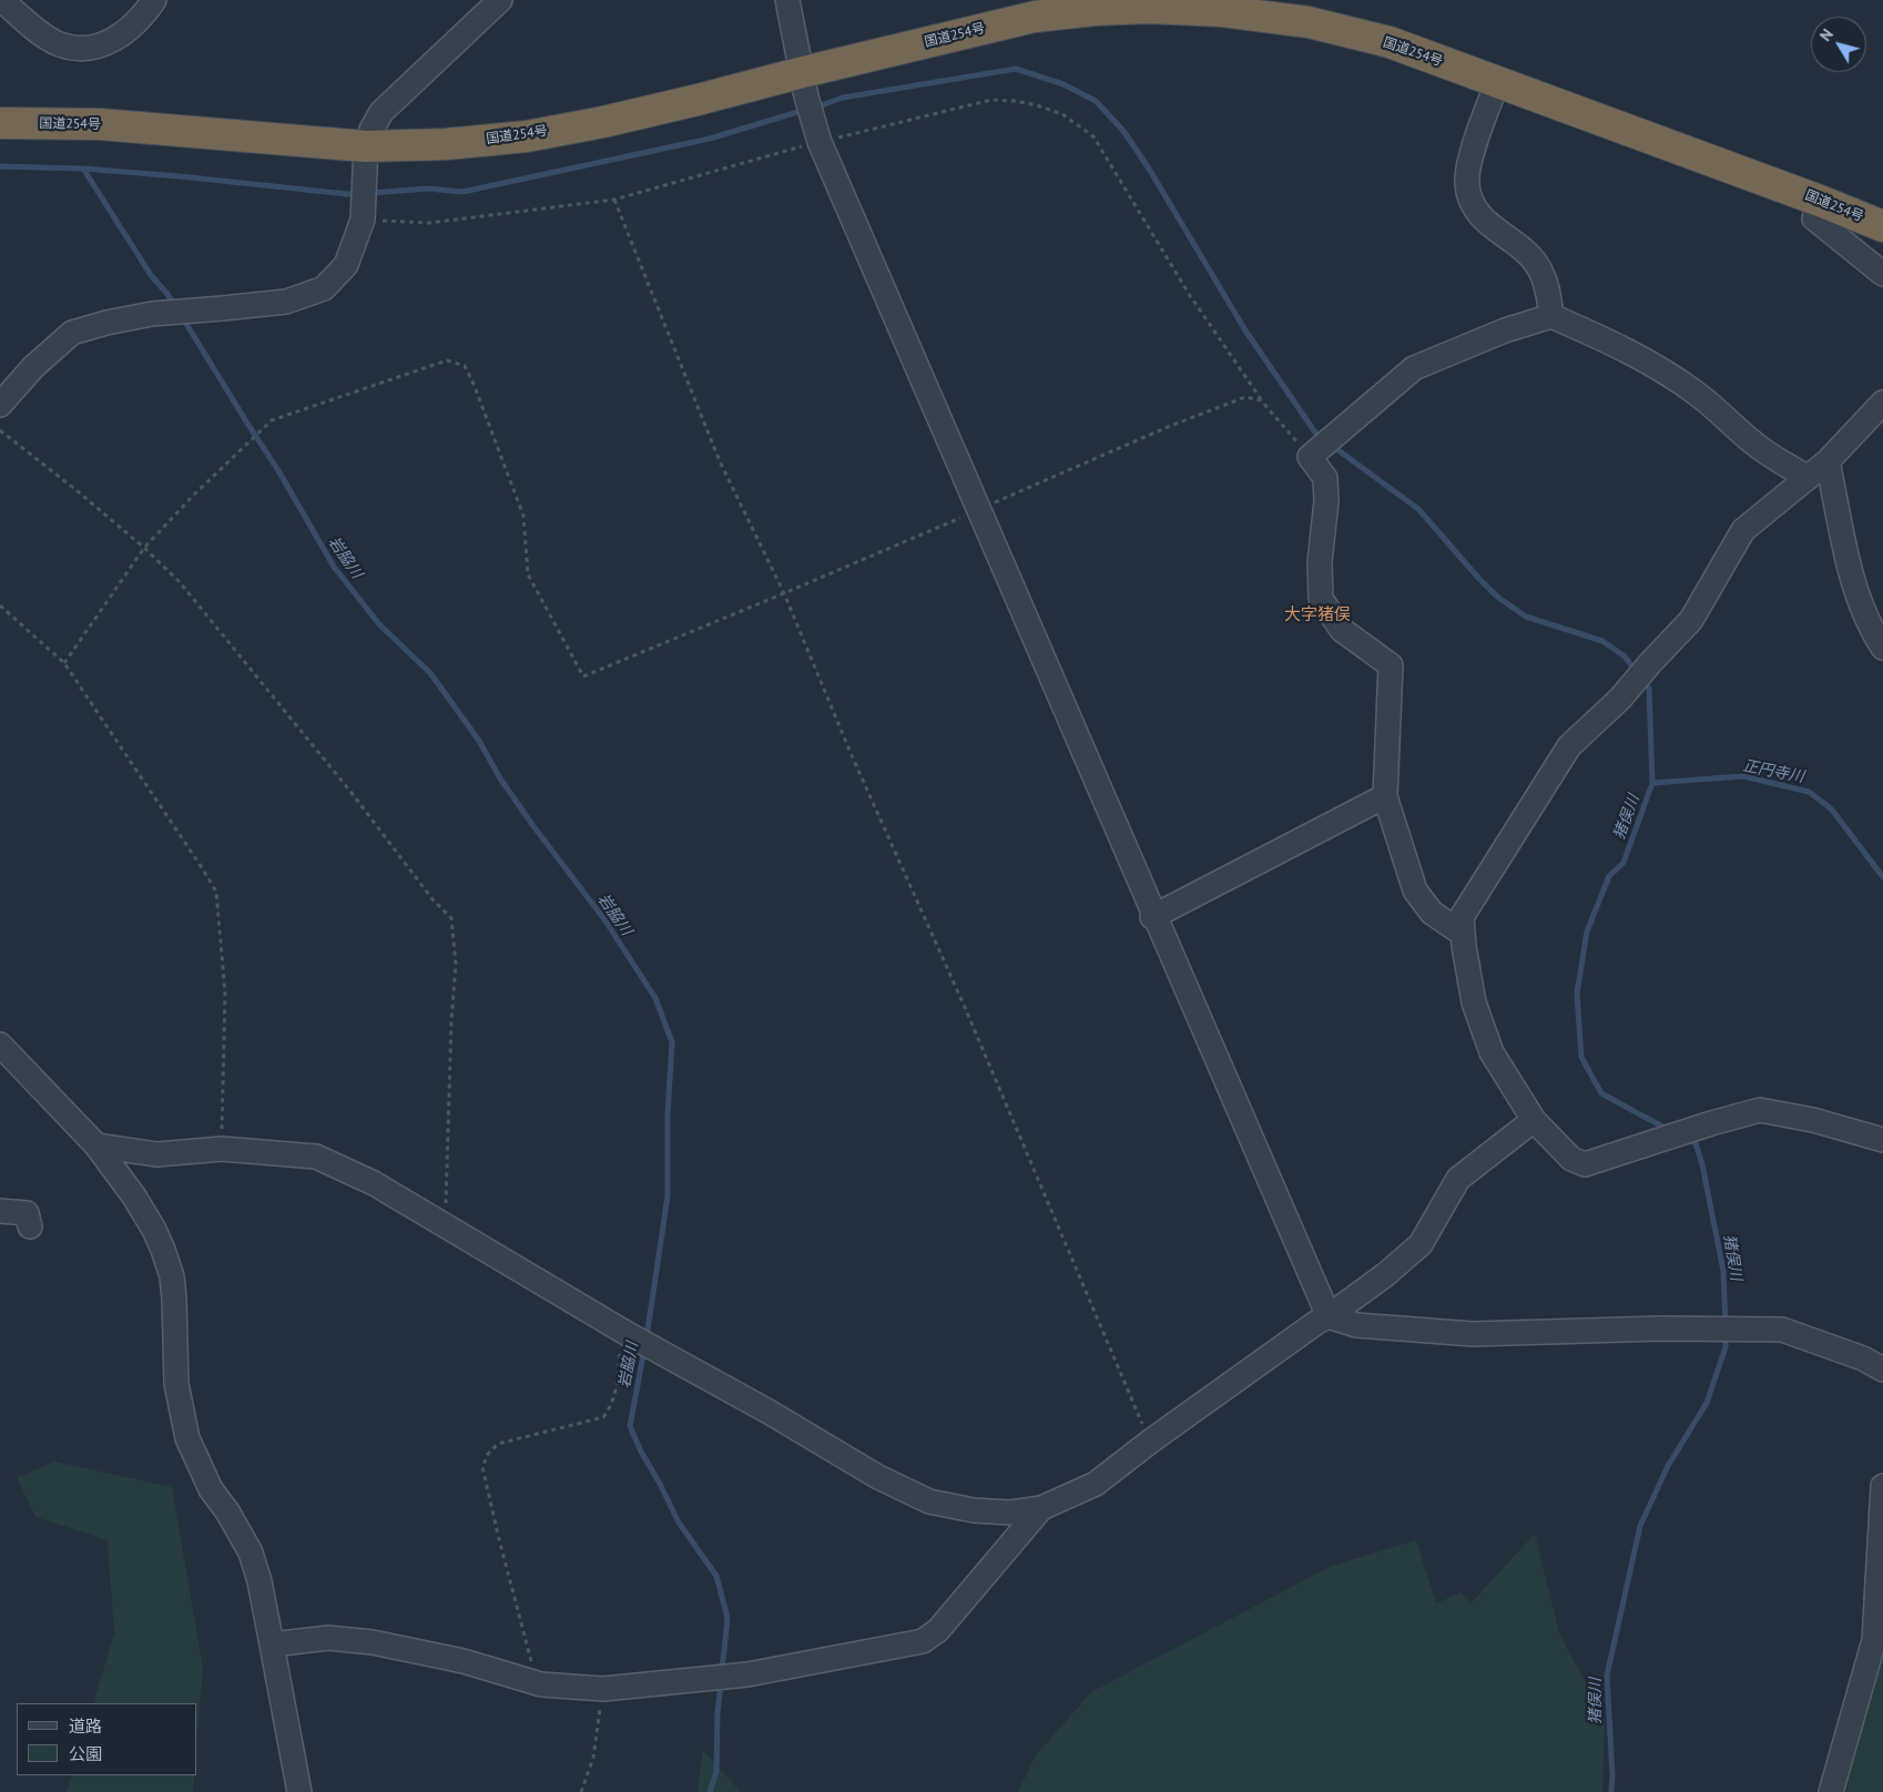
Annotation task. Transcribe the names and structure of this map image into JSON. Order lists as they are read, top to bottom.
{
  "streets": {
    "highway": ["国道254号"]
  },
  "districts": ["大字猪俣"],
  "water": ["岩脇川", "正円寺川", "猪俣川"],
  "legend": ["道路", "公園"],
  "north": "top left"
}
